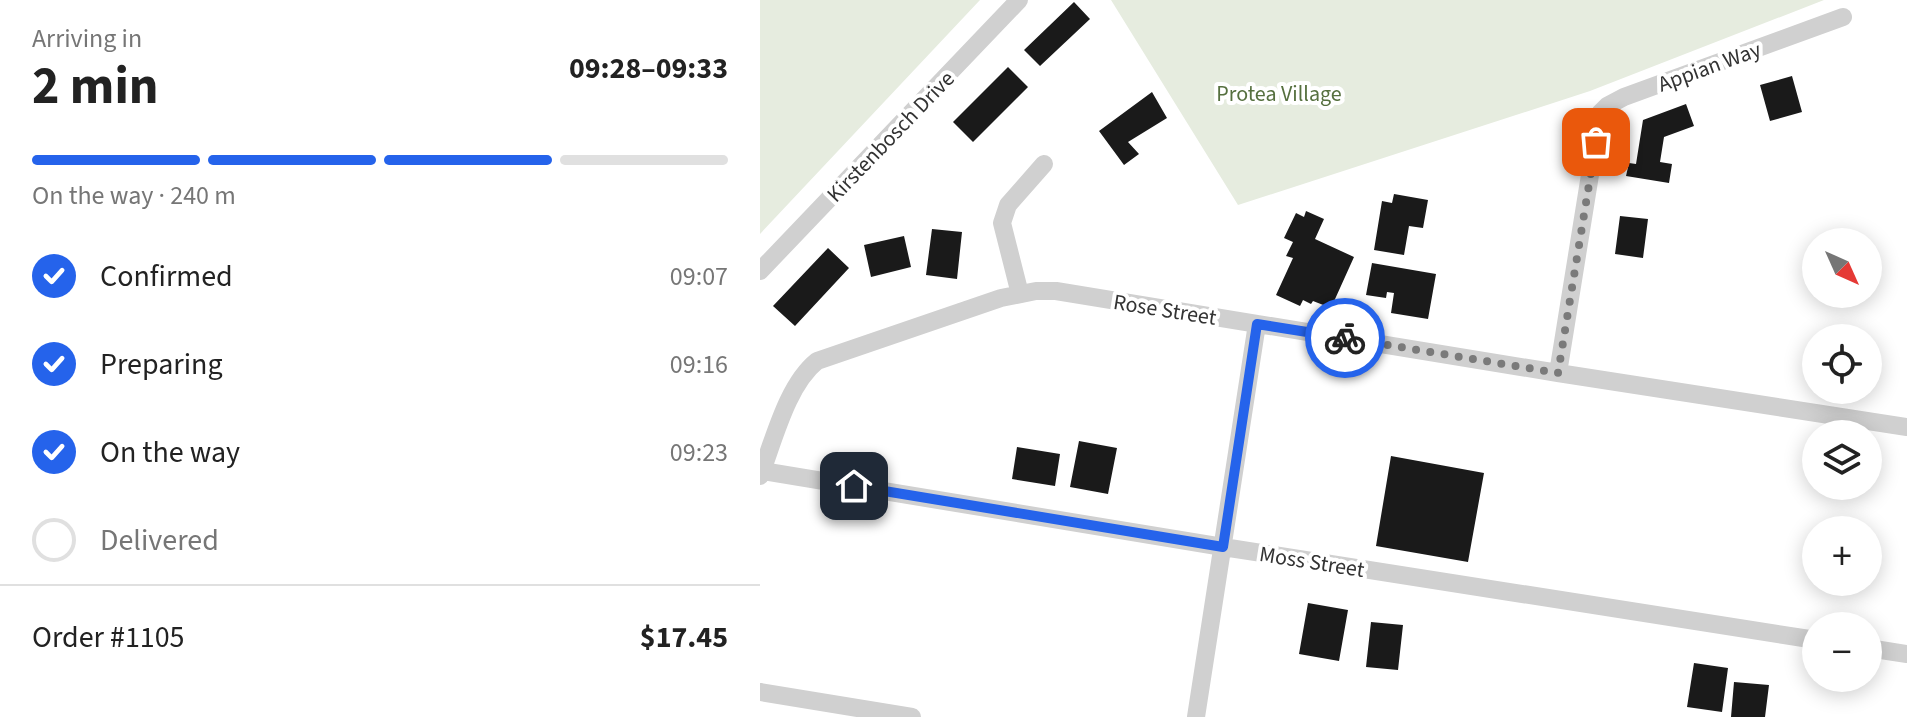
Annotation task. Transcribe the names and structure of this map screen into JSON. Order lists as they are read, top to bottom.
{
  "streets": {
    "street": [
      "Appian Way",
      "Kirstenbosch Drive",
      "Rose Street",
      "Moss Street"
    ]
  },
  "crossings": [
    ["Appian Way", "Rose Street"],
    ["Rose Street", "Moss Street"]
  ],
  "parks": ["Protea Village"],
  "north": "bottom right",
  "page": {
    "heading": ["2 min", "Arriving in", "09:28–09:33"],
    "panel": ["Order #1105", "$17.45"],
    "bar": "On the way · 240 m",
    "map_buttons": ["+", "−"],
    "list": [
      ["Confirmed", "09:07"],
      ["Preparing", "09:16"],
      ["On the way", "09:23"],
      "Delivered"
    ]
  }
}
